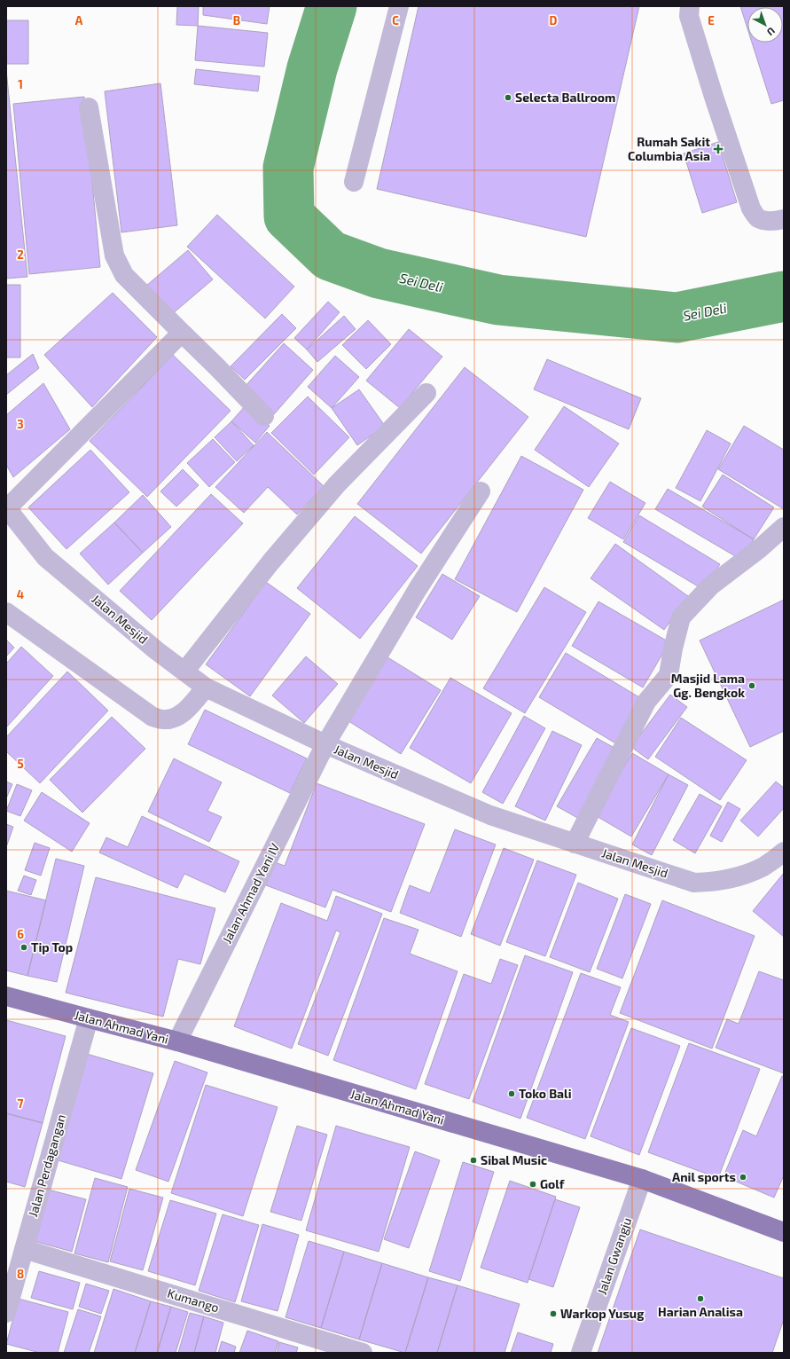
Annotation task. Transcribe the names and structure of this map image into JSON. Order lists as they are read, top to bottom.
{
  "streets": {
    "main road": ["Jalan Ahmad Yani"],
    "street": [
      "Jalan Mesjid",
      "Jalan Ahmad Yani IV",
      "Jalan Perdagangan",
      "Jalan Gwangju",
      "Kumango"
    ]
  },
  "crossings": [
    ["Jalan Mesjid", "Jalan Ahmad Yani IV"],
    ["Jalan Ahmad Yani IV", "Jalan Ahmad Yani"],
    ["Jalan Ahmad Yani", "Jalan Perdagangan"],
    ["Jalan Ahmad Yani", "Jalan Gwangju"],
    ["Jalan Perdagangan", "Kumango"]
  ],
  "water": ["Sei Deli"],
  "places": {
    "other": [
      "Selecta Ballroom",
      "Masjid Lama Gg. Bengkok",
      "Tip Top",
      "Toko Bali",
      "Sibal Music",
      "Anil sports",
      "Golf",
      "Harian Analisa",
      "Warkop Yusug"
    ],
    "health": ["Rumah Sakit Columbia Asia"]
  },
  "north": "bottom right",
  "grid": {
    "columns": [
      "A",
      "B",
      "C",
      "D",
      "E"
    ],
    "rows": [
      "1",
      "2",
      "3",
      "4",
      "5",
      "6",
      "7",
      "8"
    ]
  }
}
